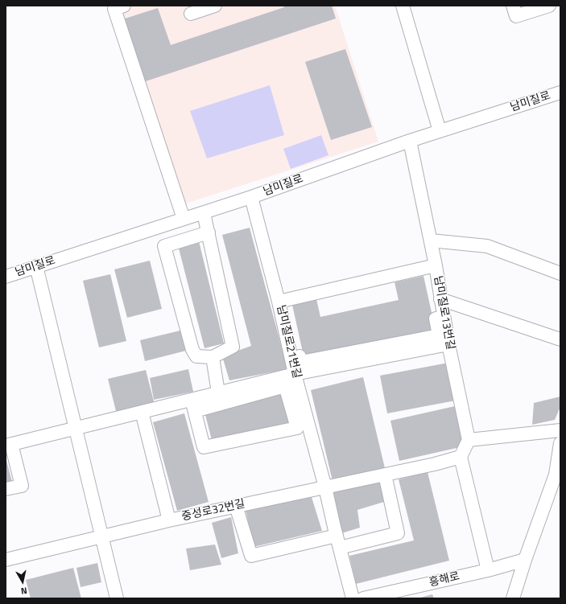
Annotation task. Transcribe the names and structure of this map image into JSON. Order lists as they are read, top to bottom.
{
  "streets": {
    "street": [
      "남미질로",
      "남미질로13번길",
      "남미질로21번길",
      "중성로32번길",
      "흥해로"
    ]
  },
  "crossings": [
    ["남미질로", "남미질로13번길"],
    ["남미질로", "남미질로21번길"],
    ["남미질로21번길", "중성로32번길"]
  ],
  "north": "bottom"
}
